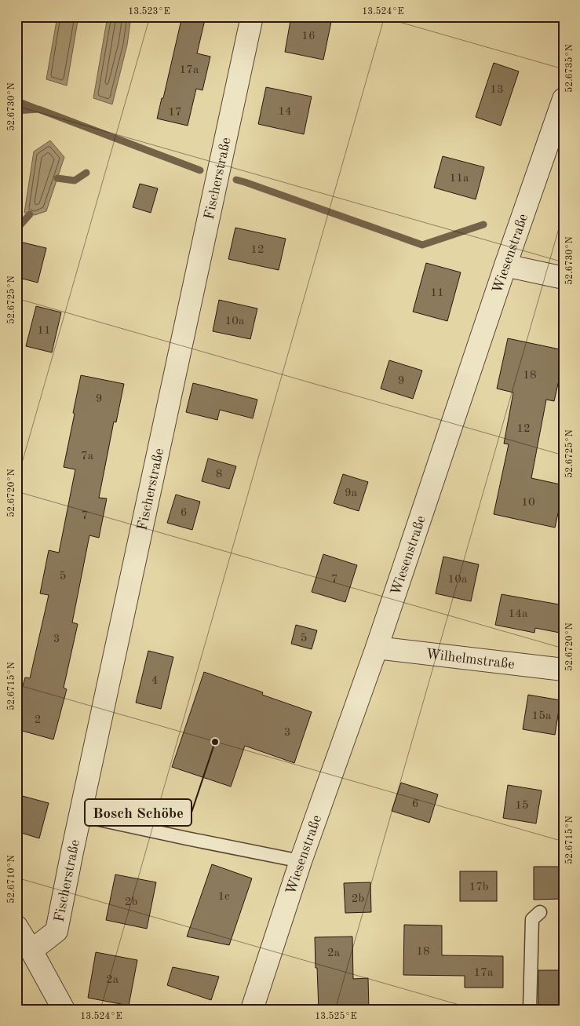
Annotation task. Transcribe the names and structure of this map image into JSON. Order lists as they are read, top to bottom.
{
  "streets": {
    "street": ["Fischerstraße", "Wiesenstraße", "Wilhelmstraße"]
  },
  "crossings": [
    ["Wiesenstraße", "Wilhelmstraße"]
  ],
  "places": ["Bosch Schöbe"],
  "house_numbers": [
    "16",
    "17a",
    "13",
    "14",
    "17",
    "11a",
    "12",
    "11",
    "10a",
    "11",
    "18",
    "9",
    "9",
    "12",
    "7a",
    "8",
    "9a",
    "10",
    "6",
    "7",
    "5",
    "7",
    "10a",
    "14a",
    "5",
    "3",
    "4",
    "15a",
    "2",
    "3",
    "6",
    "15",
    "17b",
    "1c",
    "2b",
    "2b",
    "18",
    "2a",
    "17a",
    "2a"
  ],
  "coordinates": [
    "13.523°E",
    "13.524°E",
    "52.6735°N",
    "52.6730°N",
    "52.6725°N",
    "52.6720°N",
    "52.6715°N",
    "52.6710°N",
    "13.525°E"
  ]
}
